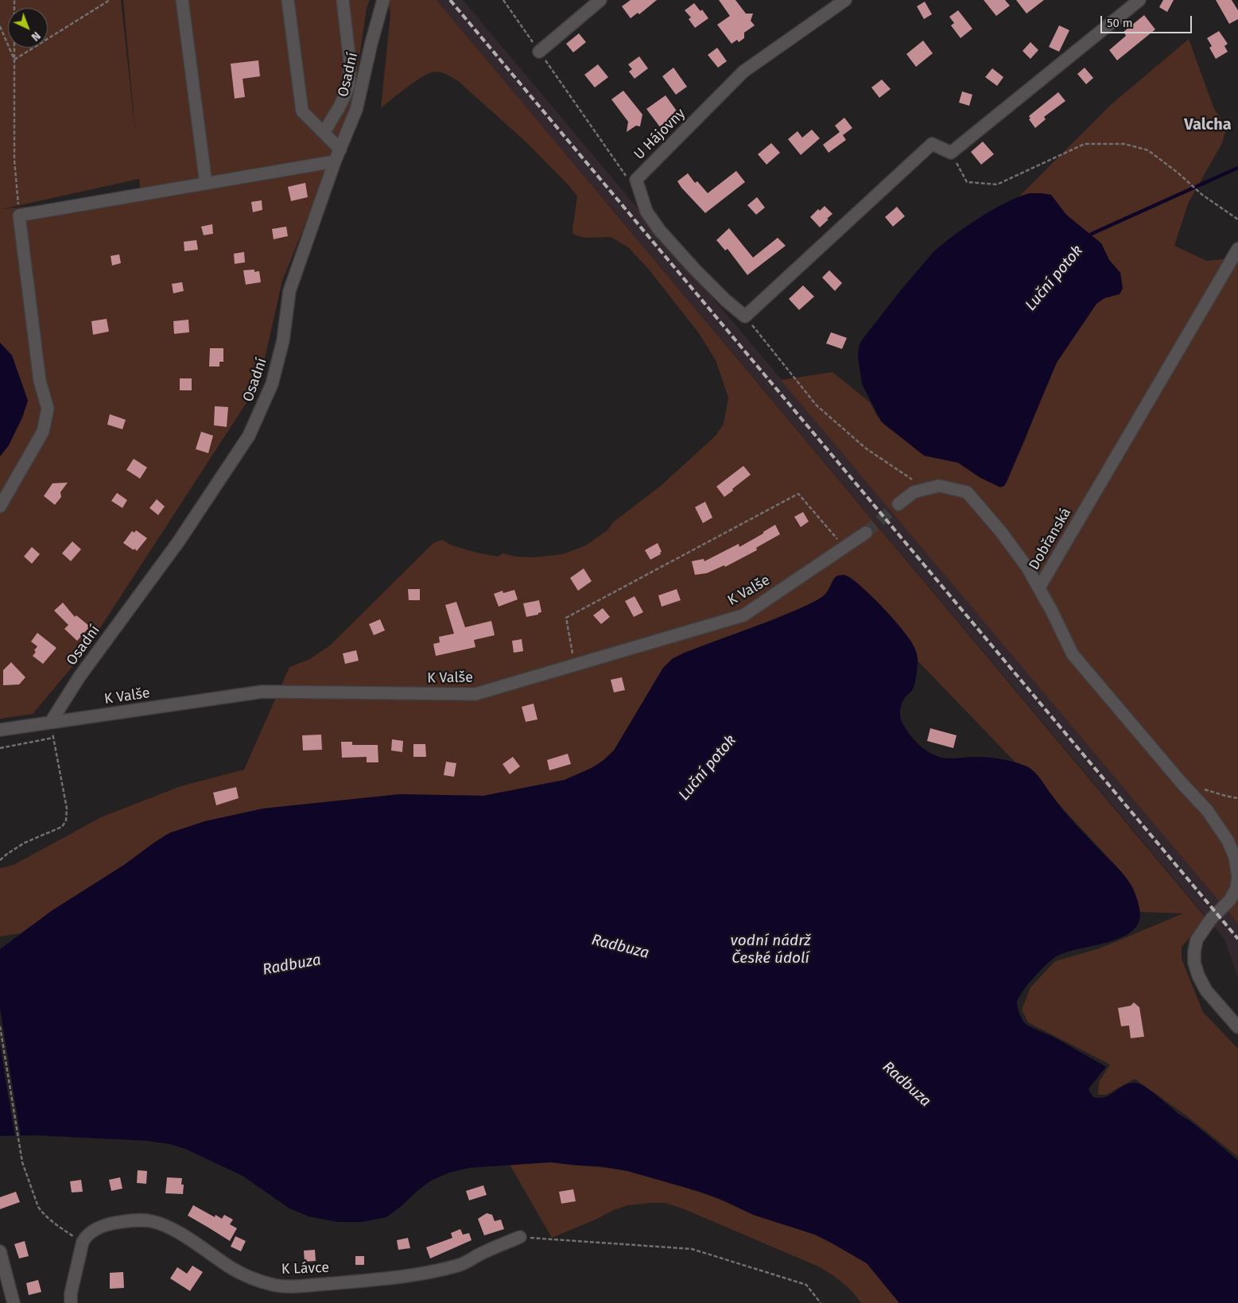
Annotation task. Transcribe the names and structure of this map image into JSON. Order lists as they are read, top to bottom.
{
  "streets": {
    "street": [
      "Osadní",
      "U Hájovny",
      "Dobřanská",
      "K Valše",
      "K Lávce"
    ]
  },
  "crossings": [
    ["Osadní", "K Valše"]
  ],
  "districts": ["Valcha"],
  "water": ["Luční potok", "vodní nádrž České údolí", "Radbuza"],
  "scale_bar": "50 m",
  "north": "bottom right"
}
